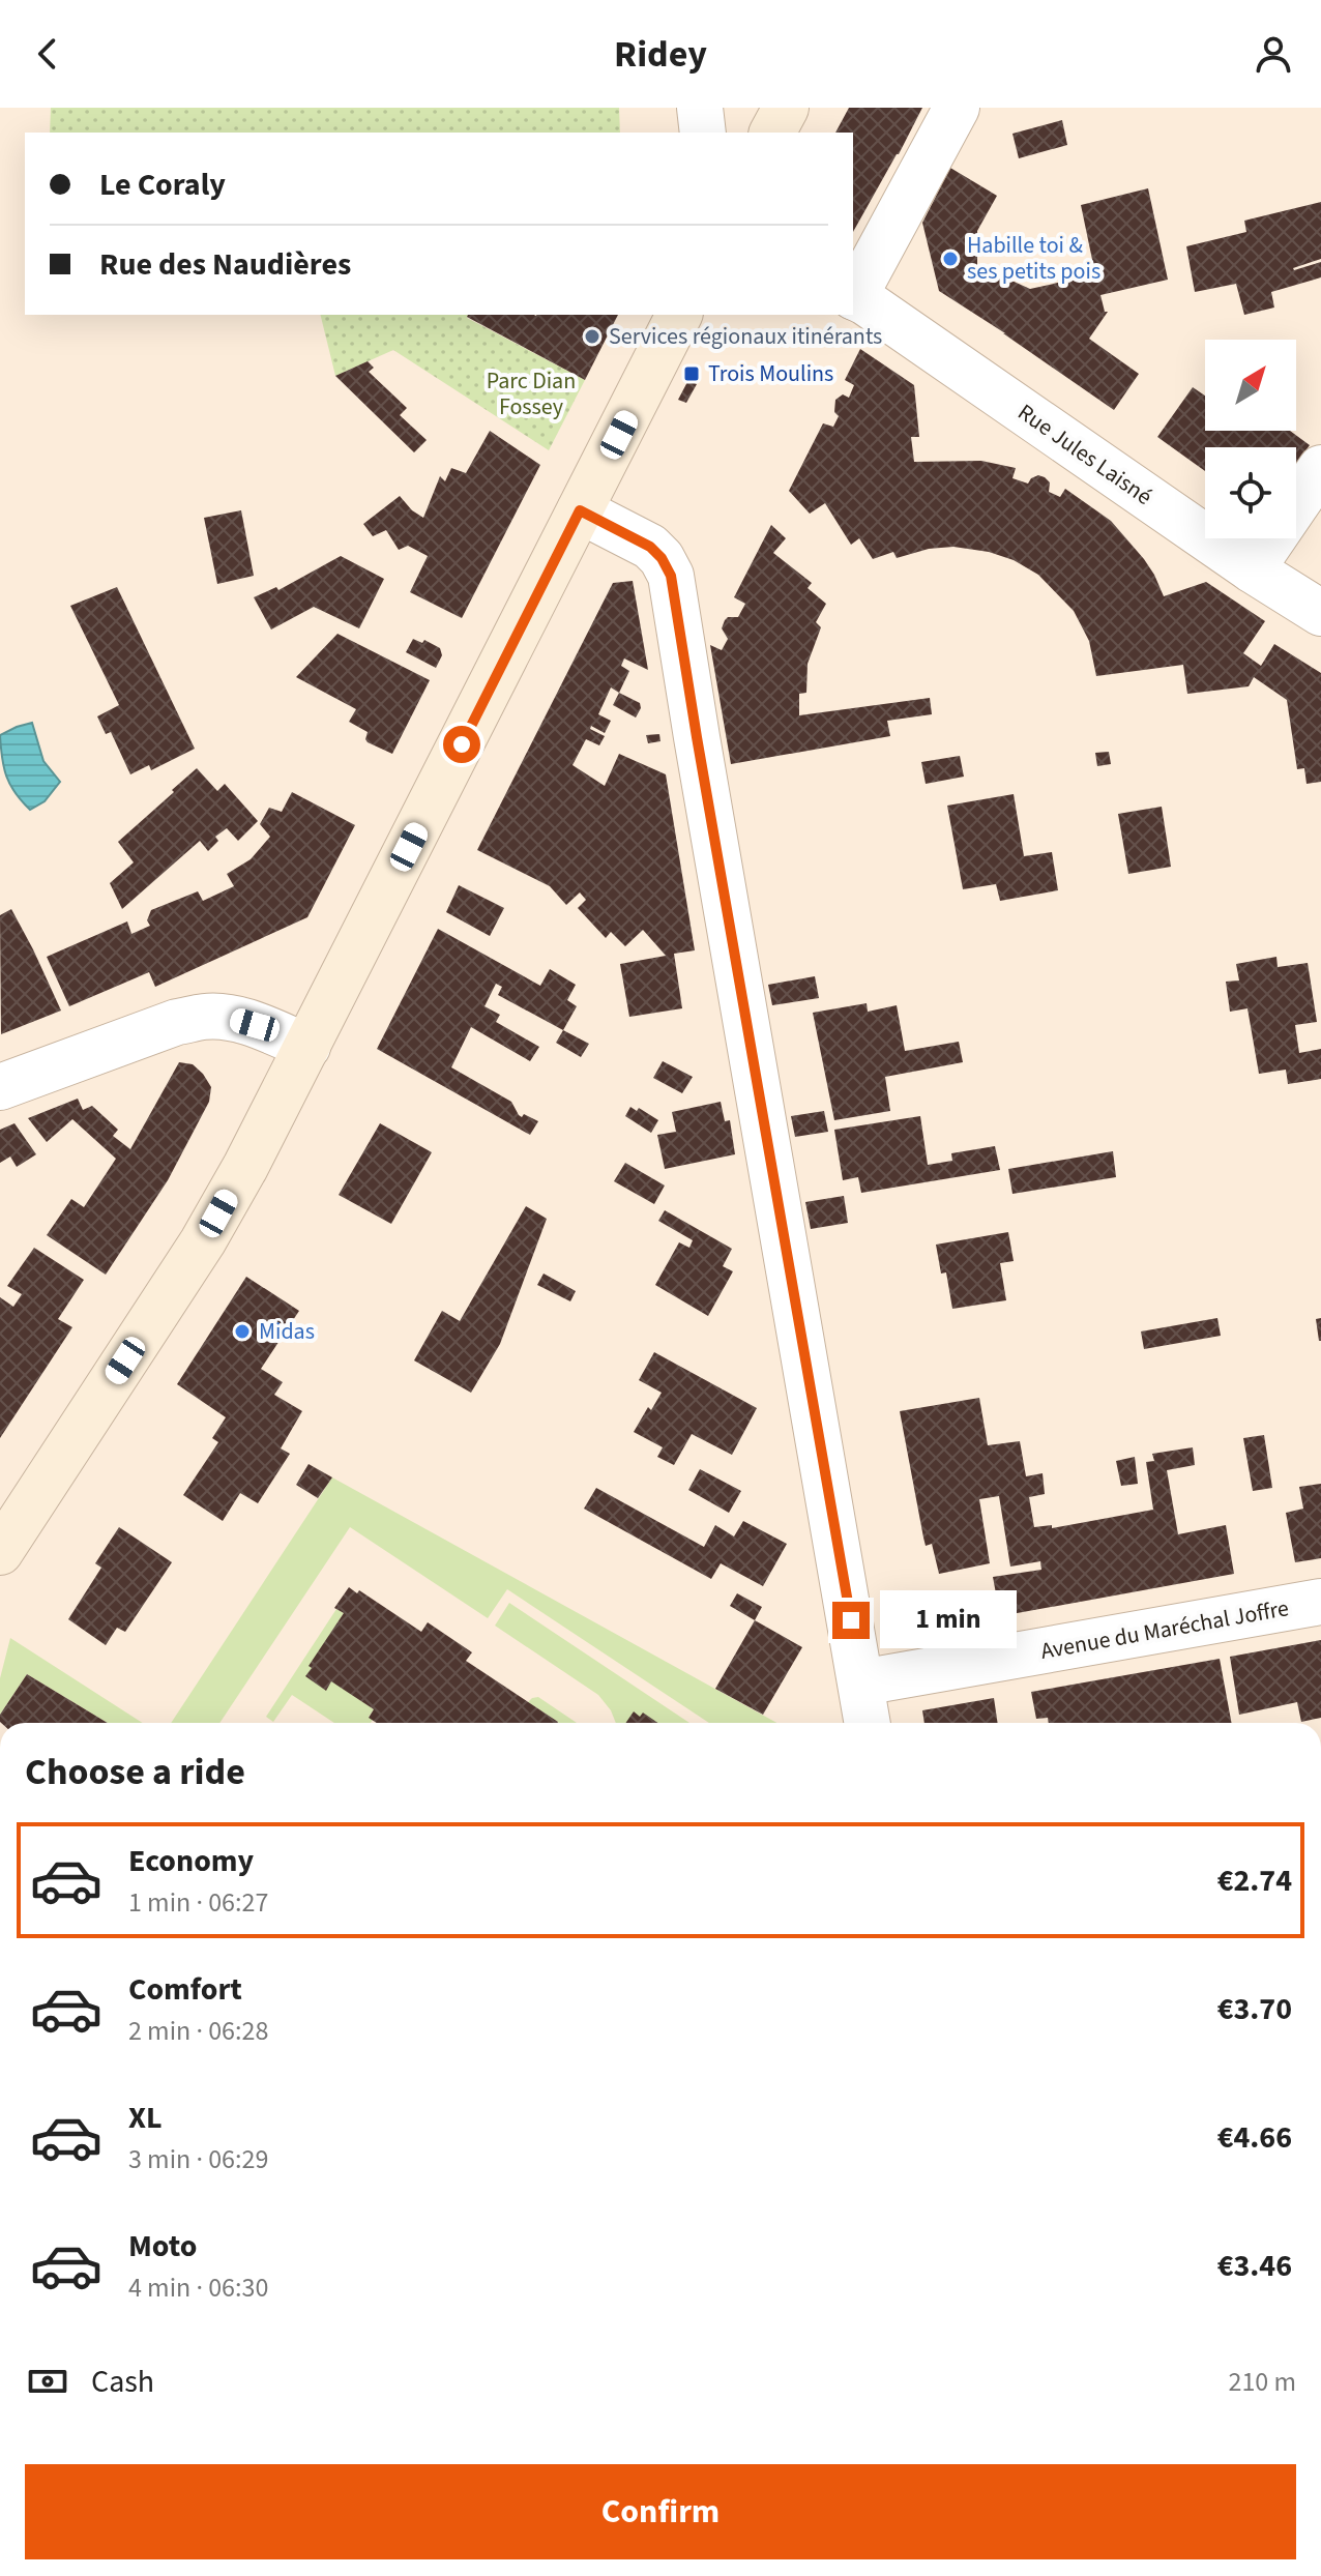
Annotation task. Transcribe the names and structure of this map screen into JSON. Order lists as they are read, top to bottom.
{
  "streets": {
    "street": ["Rue Jules Laisné", "Avenue du Maréchal Joffre"]
  },
  "parks": ["Parc Dian Fossey"],
  "places": {
    "other": ["Habille toi & ses petits pois", "Services régionaux itinérants", "Midas"],
    "transit": ["Trois Moulins"]
  },
  "north": "top right",
  "page": {
    "header": "Ridey",
    "banner": ["Le Coraly", "Rue des Naudières"],
    "bubble": "1 min",
    "heading": "Choose a ride",
    "list": [
      {
        "name": "Economy",
        "note": "1 min · 06:27",
        "value": "€2.74"
      },
      {
        "name": "Comfort",
        "note": "2 min · 06:28",
        "value": "€3.70"
      },
      {
        "name": "XL",
        "note": "3 min · 06:29",
        "value": "€4.66"
      },
      {
        "name": "Moto",
        "note": "4 min · 06:30",
        "value": "€3.46"
      }
    ],
    "pay": ["Cash", "210 m"],
    "buttons": "Confirm"
  }
}
